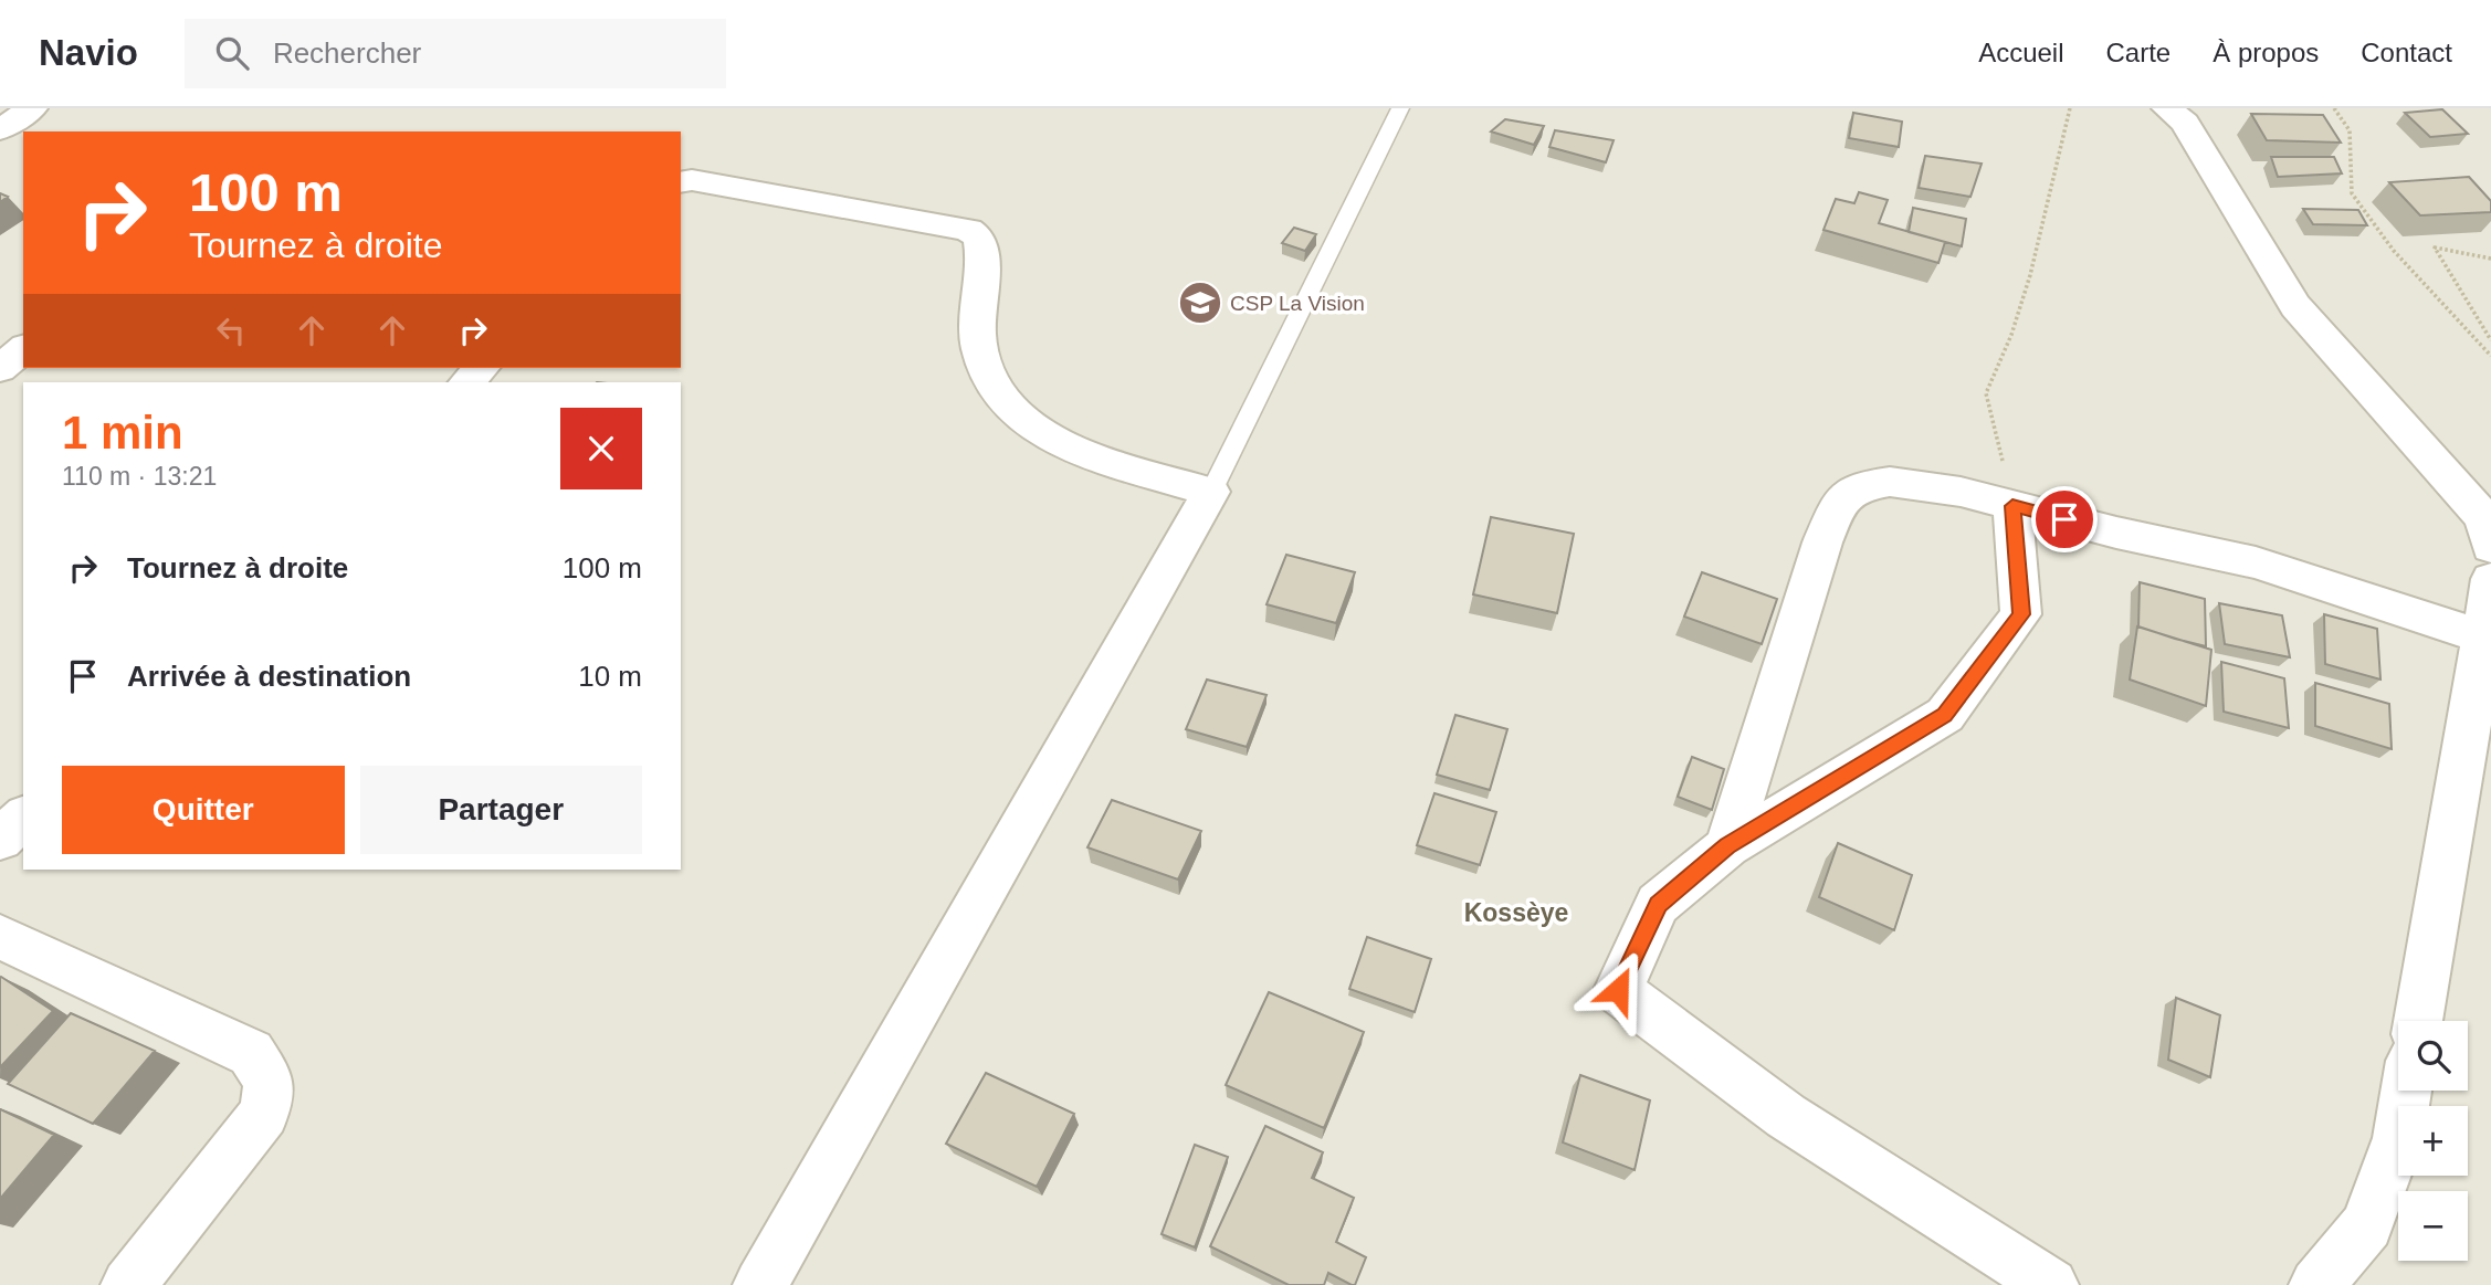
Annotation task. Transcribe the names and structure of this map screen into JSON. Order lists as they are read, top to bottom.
{
  "districts": ["Kossèye"],
  "places": {
    "school or university": ["CSP La Vision"]
  },
  "page": {
    "header": "Navio",
    "search": "Rechercher",
    "nav": [
      "Accueil",
      "Carte",
      "À propos",
      "Contact"
    ],
    "turn": ["100 m", "Tournez à droite"],
    "heading": ["1 min", "110 m · 13:21"],
    "list": [
      {
        "name": "Tournez à droite",
        "value": "100 m"
      },
      {
        "name": "Arrivée à destination",
        "value": "10 m"
      }
    ],
    "buttons": ["Quitter", "Partager"],
    "map_buttons": ["+", "−"]
  }
}
